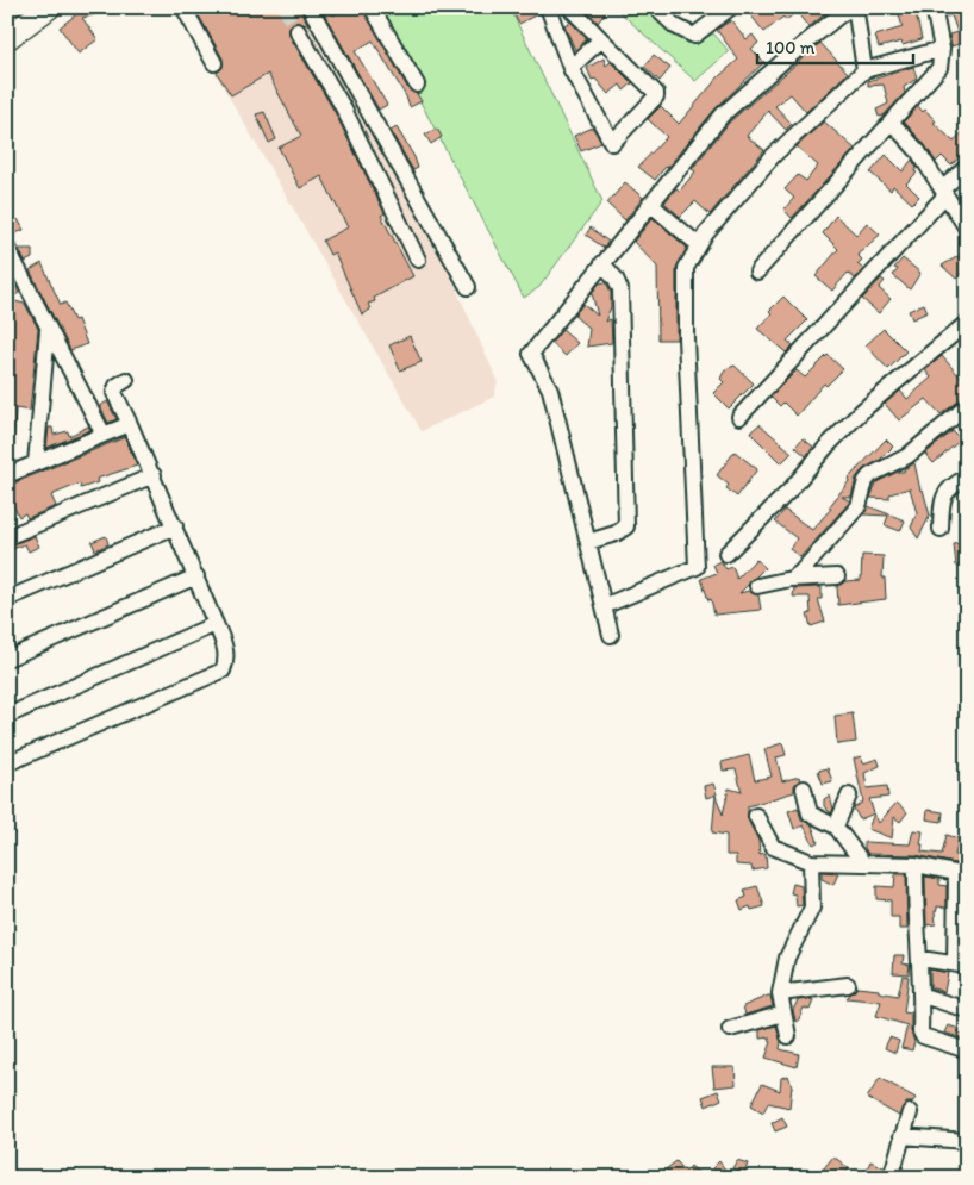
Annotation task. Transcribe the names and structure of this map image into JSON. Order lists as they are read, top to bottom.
{
  "scale_bar": "100 m"
}
